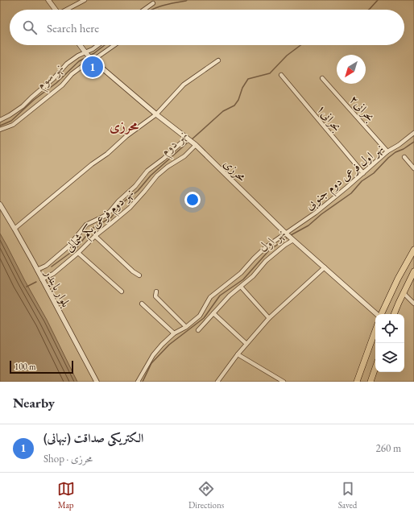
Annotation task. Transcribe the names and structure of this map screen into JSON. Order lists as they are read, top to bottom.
{
  "streets": {
    "street": [
      "بحرانی۲",
      "بحرانی۱",
      "محرزی",
      "نهر اول فرعی دوم جنوبی",
      "نهر دوم فرعی یکم شمالی",
      "بلوار بایندر"
    ]
  },
  "crossings": [
    ["بحرانی۲", "نهر اول فرعی دوم جنوبی"],
    ["بحرانی۱", "نهر اول فرعی دوم جنوبی"],
    ["محرزی", "نهر اول فرعی دوم جنوبی"],
    ["محرزی", "نهر دوم فرعی یکم شمالی"],
    ["نهر دوم فرعی یکم شمالی", "بلوار بایندر"]
  ],
  "districts": ["محرزی"],
  "water": ["نهر سوم", "نهر دوم", "نهر اول"],
  "scale_bar": "100 m",
  "north": "bottom left",
  "page": {
    "search": "Search here",
    "pins": "1",
    "scale": "100 m",
    "heading": "Nearby",
    "list": [
      {
        "mark": "1",
        "name": "الکتریکی صداقت (نبهانی)",
        "note": "Shop · محرزی",
        "value": "260 m"
      }
    ],
    "nav": ["Map", "Directions", "Saved"]
  }
}
